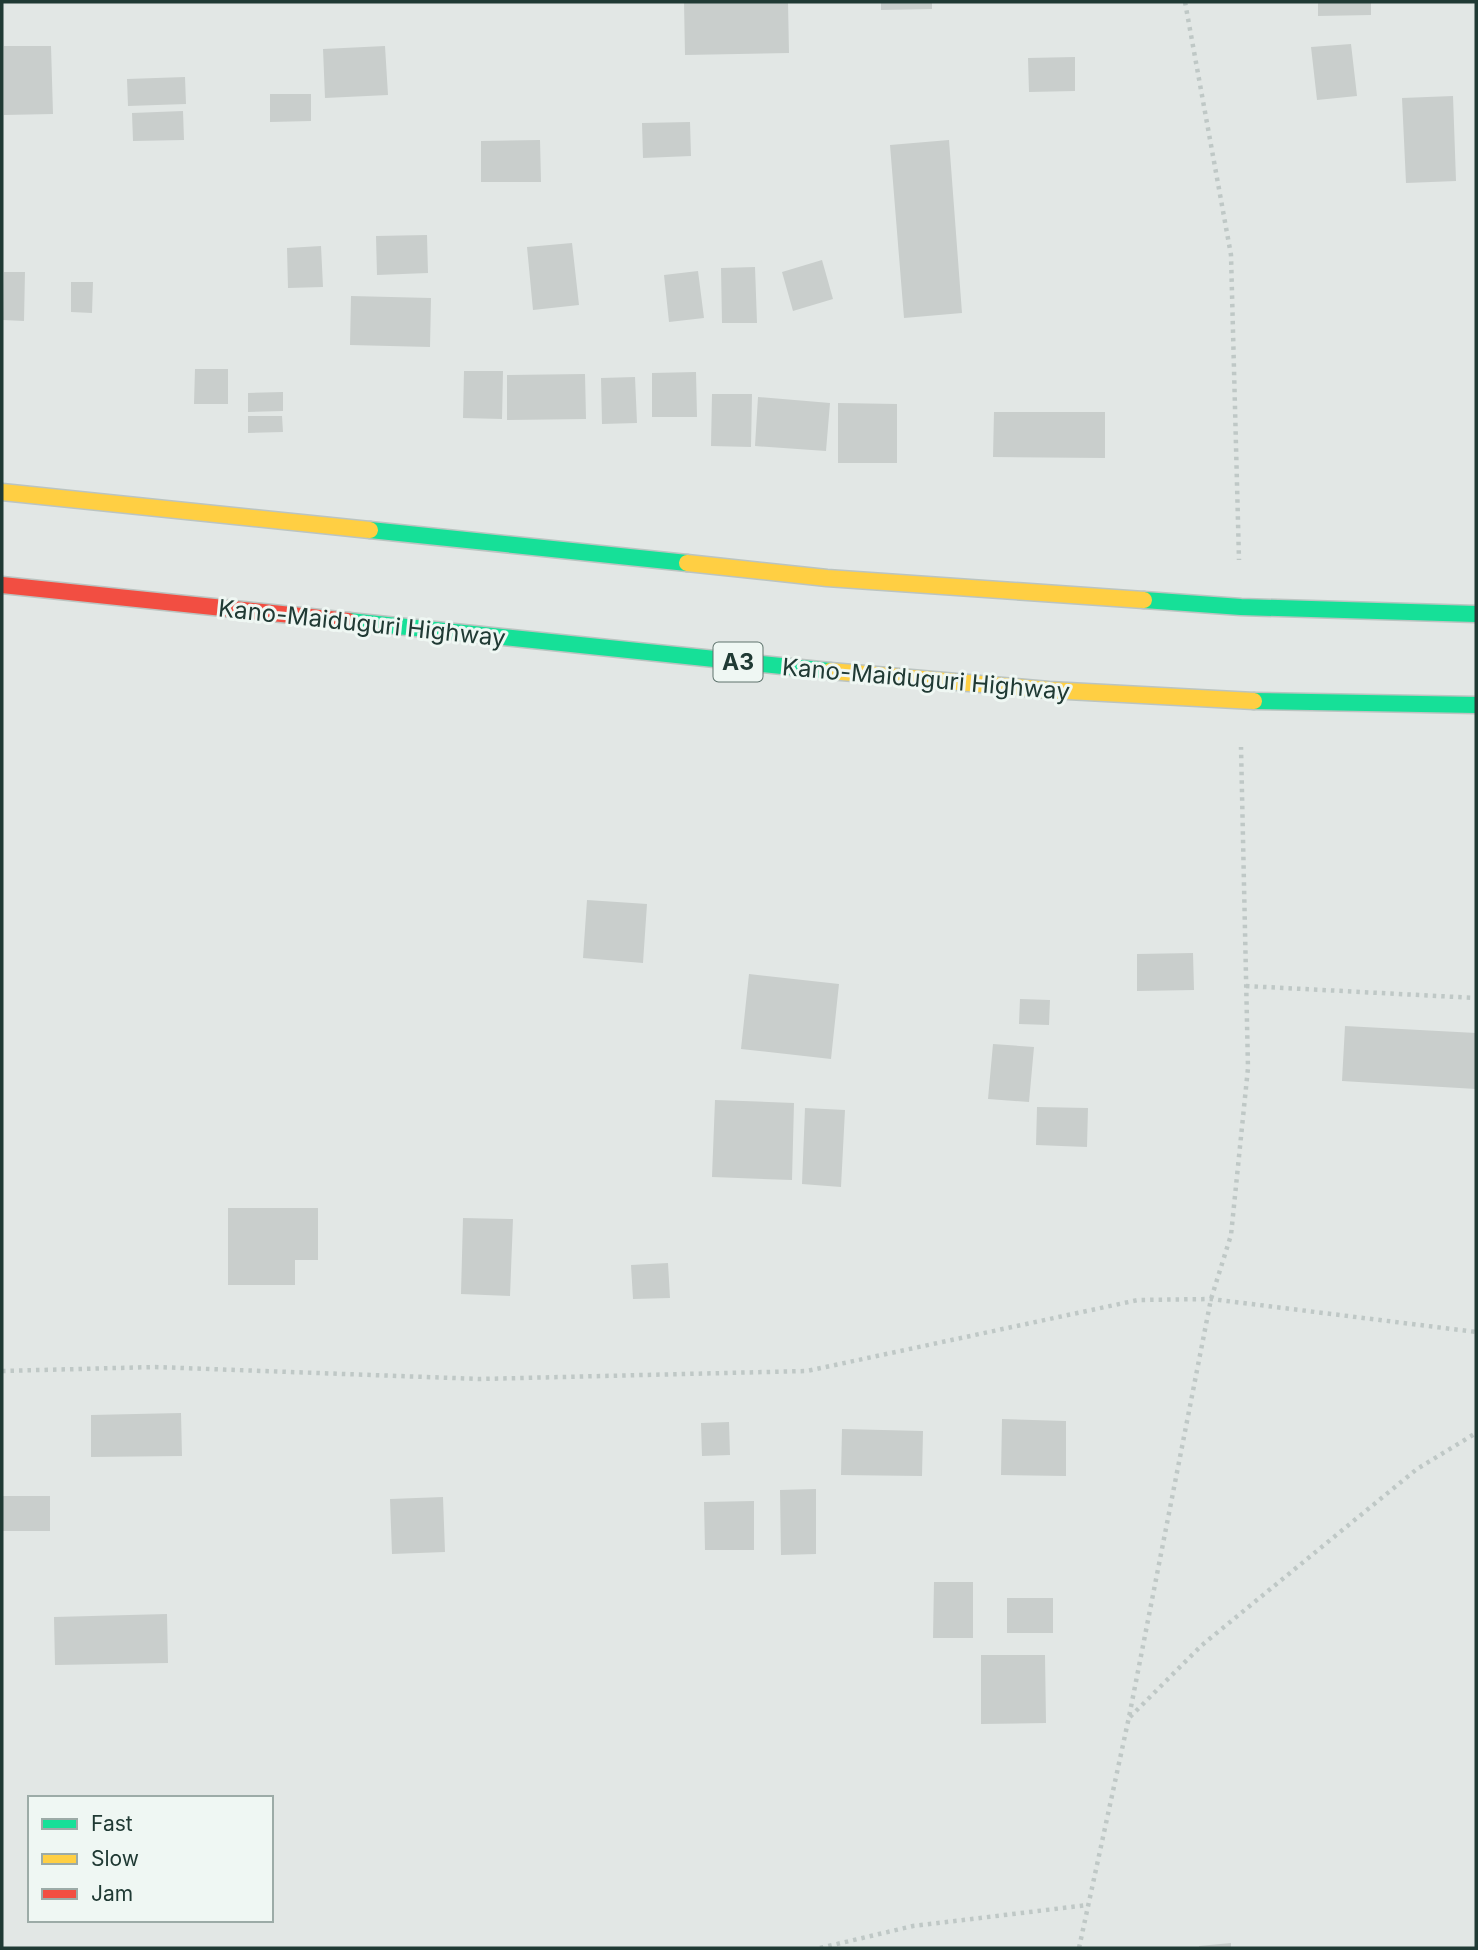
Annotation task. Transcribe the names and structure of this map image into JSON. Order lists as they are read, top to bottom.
{
  "streets": {
    "highway": ["Kano-Maiduguri Highway", "A3"]
  },
  "legend": ["Fast", "Slow", "Jam"]
}
